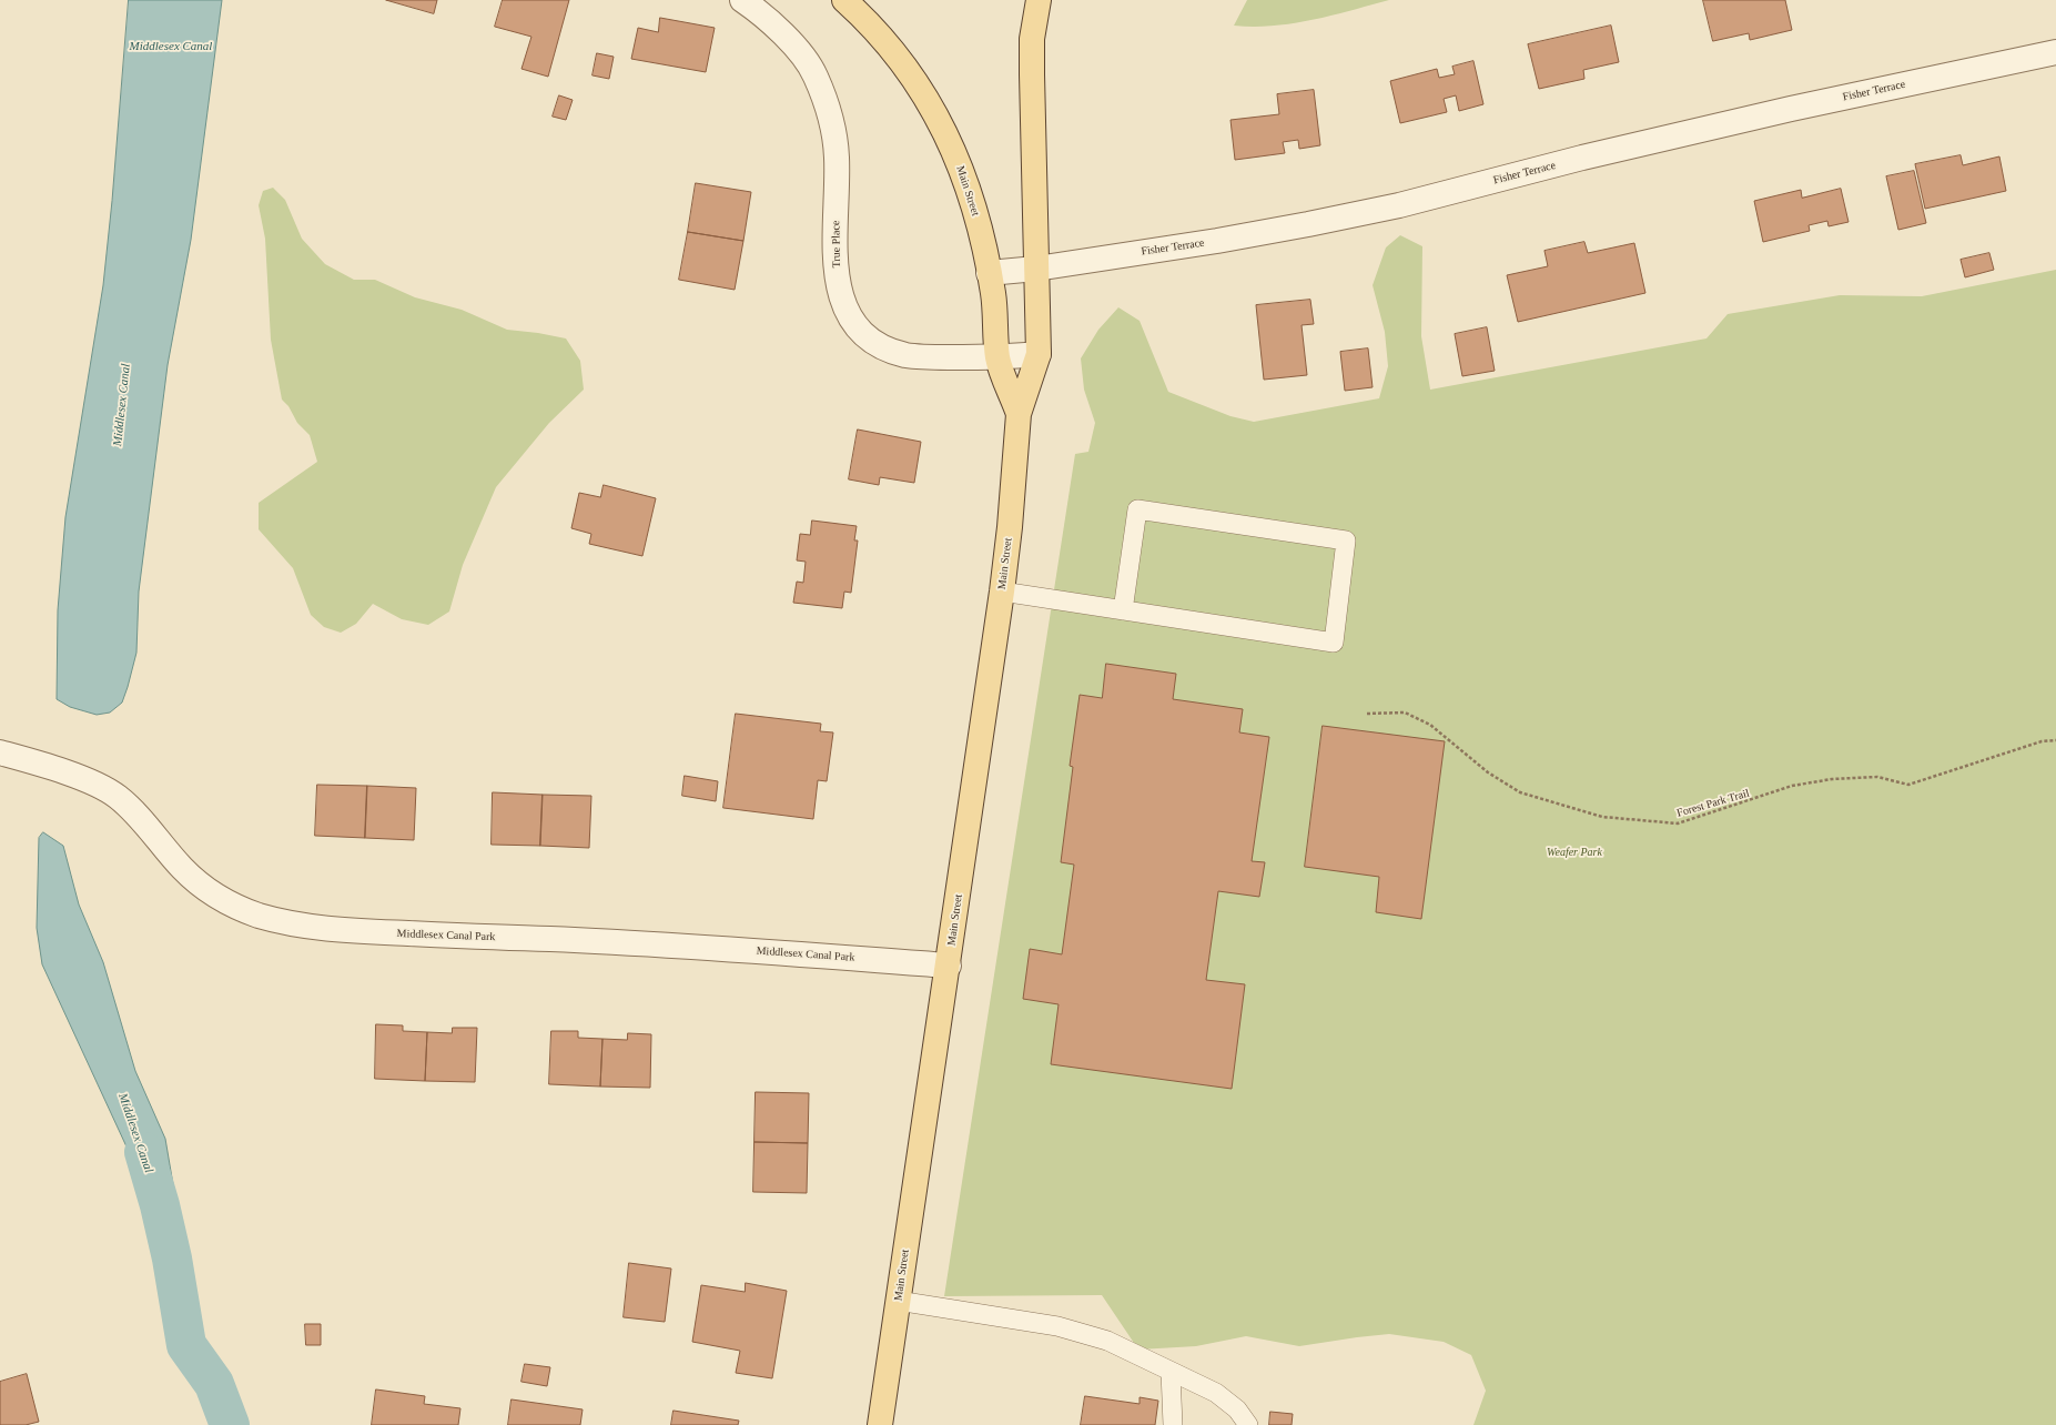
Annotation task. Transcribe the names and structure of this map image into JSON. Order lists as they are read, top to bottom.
{
  "streets": {
    "main road": ["Main Street"],
    "street": ["Fisher Terrace", "True Place", "Middlesex Canal Park"],
    "path": ["Forest Park Trail"]
  },
  "crossings": [
    ["Fisher Terrace", "Main Street"],
    ["Main Street", "True Place"],
    ["Main Street", "Middlesex Canal Park"]
  ],
  "water": ["Middlesex Canal"],
  "parks": ["Weafer Park"]
}
